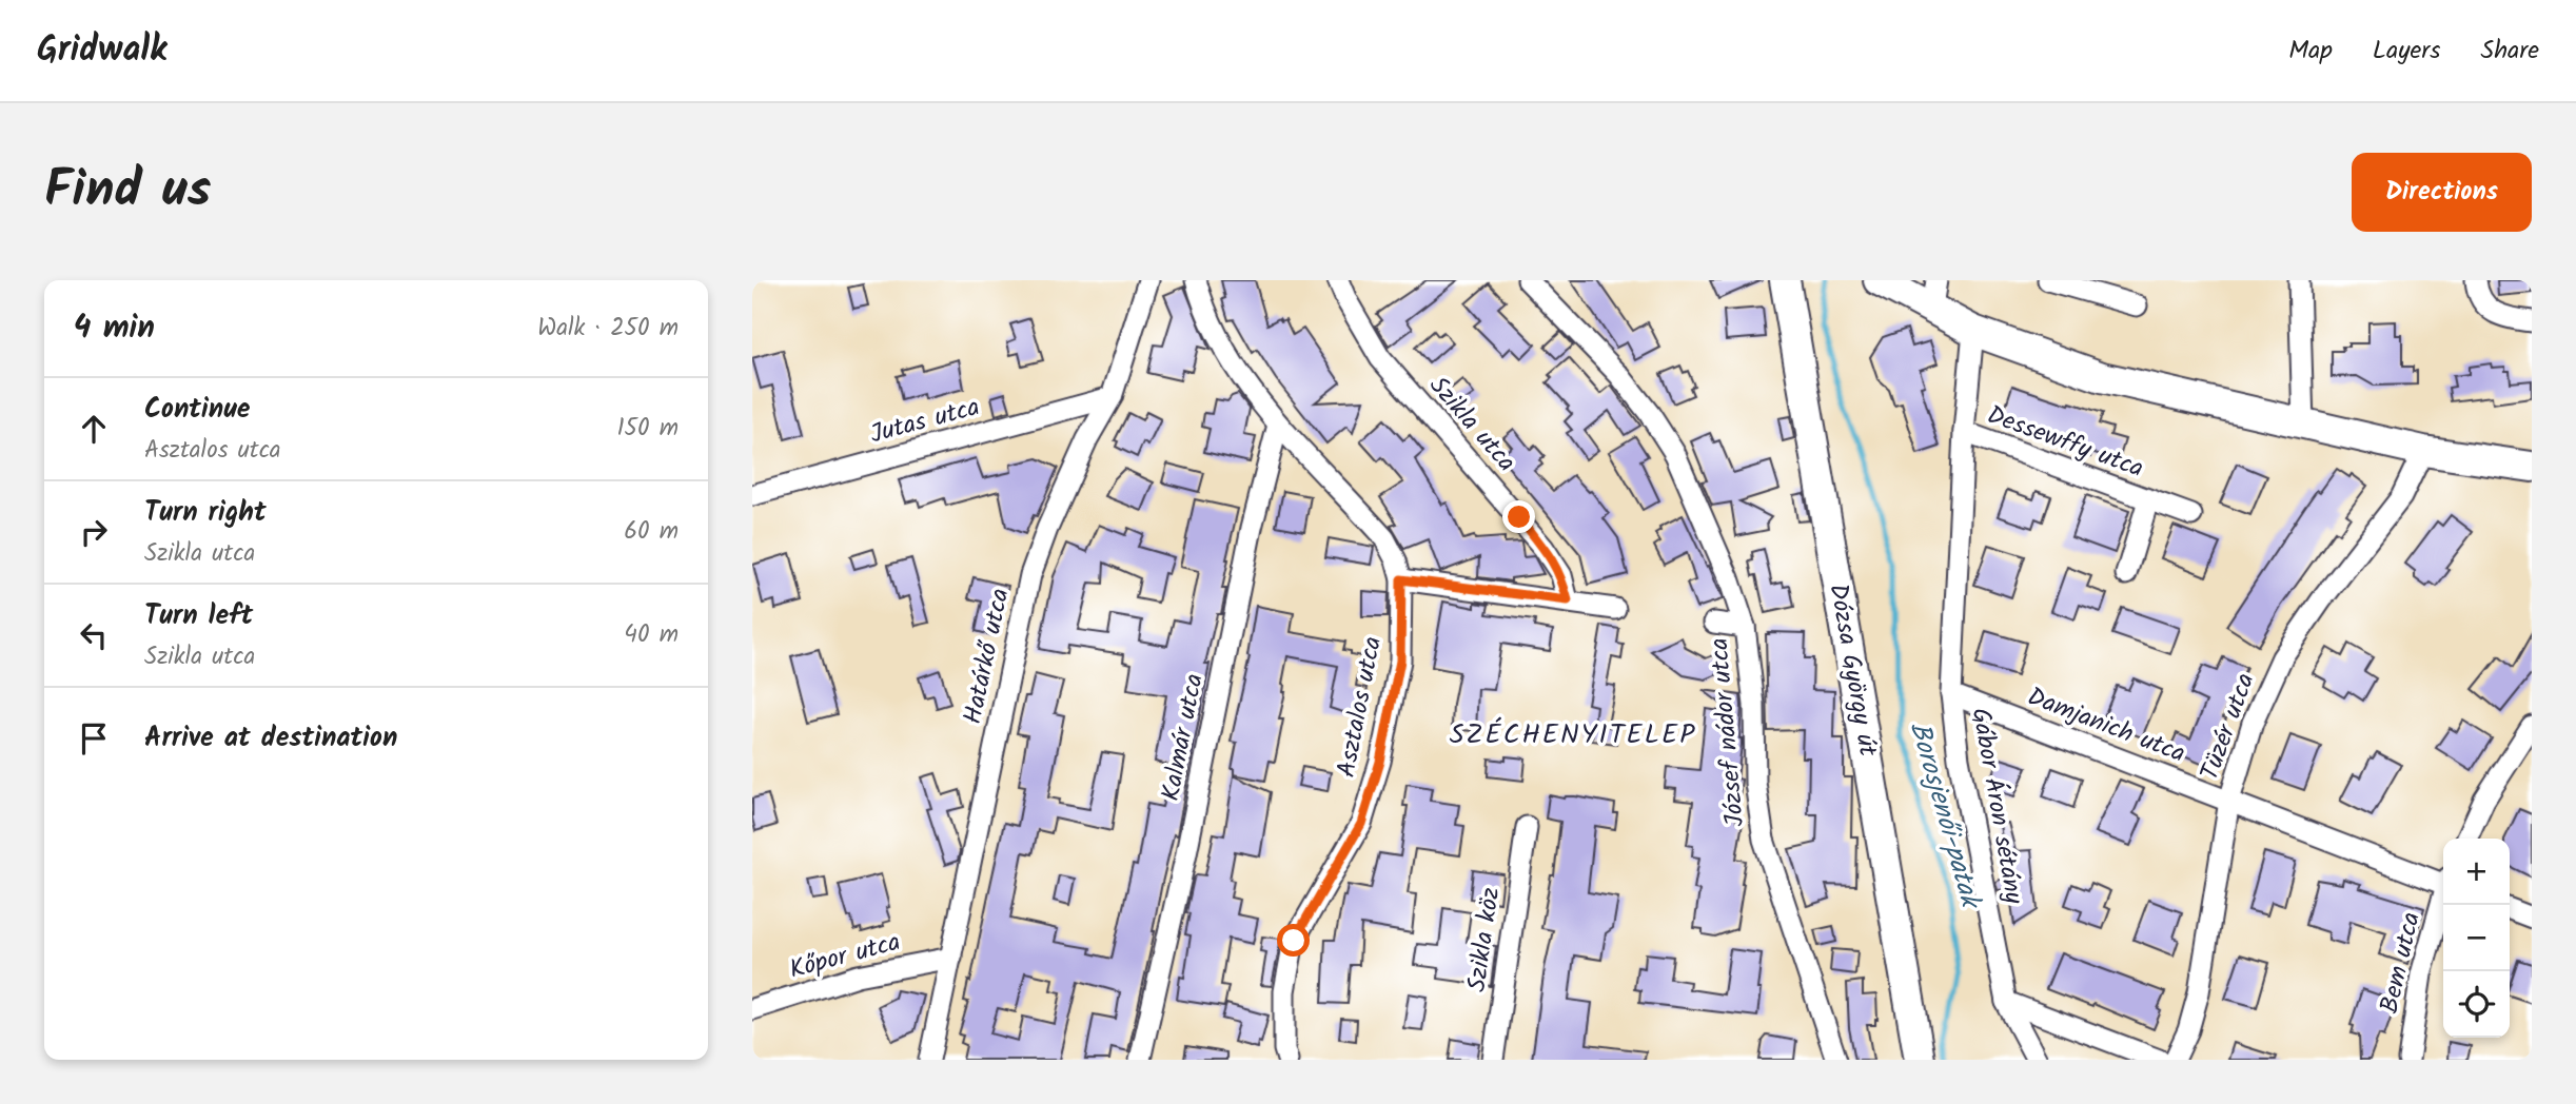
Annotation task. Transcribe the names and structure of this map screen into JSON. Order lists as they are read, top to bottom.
{
  "streets": {
    "main road": ["Dózsa György út"],
    "street": [
      "Jutas utca",
      "Szikla utca",
      "Dessewffy utca",
      "Határkő utca",
      "Asztalos utca",
      "Damjanich utca",
      "Tüzér utca",
      "József nádor utca",
      "Kalmár utca",
      "Gábor Áron sétány",
      "Szikla köz",
      "Kőpor utca",
      "Bem utca"
    ]
  },
  "crossings": [
    ["Jutas utca", "Határkő utca"],
    ["Dessewffy utca", "Gábor Áron sétány"],
    ["Határkő utca", "Kőpor utca"],
    ["Asztalos utca", "Kalmár utca"],
    ["Damjanich utca", "Tüzér utca"],
    ["Damjanich utca", "Gábor Áron sétány"]
  ],
  "districts": ["SZÉCHENYITELEP"],
  "water": ["Borosjenői-patak"],
  "page": {
    "header": "Gridwalk",
    "nav": ["Map", "Layers", "Share"],
    "title": "Find us",
    "buttons": "Directions",
    "heading": ["4 min", "Walk · 250 m"],
    "list": [
      ["Continue", "Asztalos utca", "150 m"],
      ["Turn right", "Szikla utca", "60 m"],
      ["Turn left", "Szikla utca", "40 m"],
      "Arrive at destination"
    ],
    "map_buttons": ["+", "−"]
  }
}
